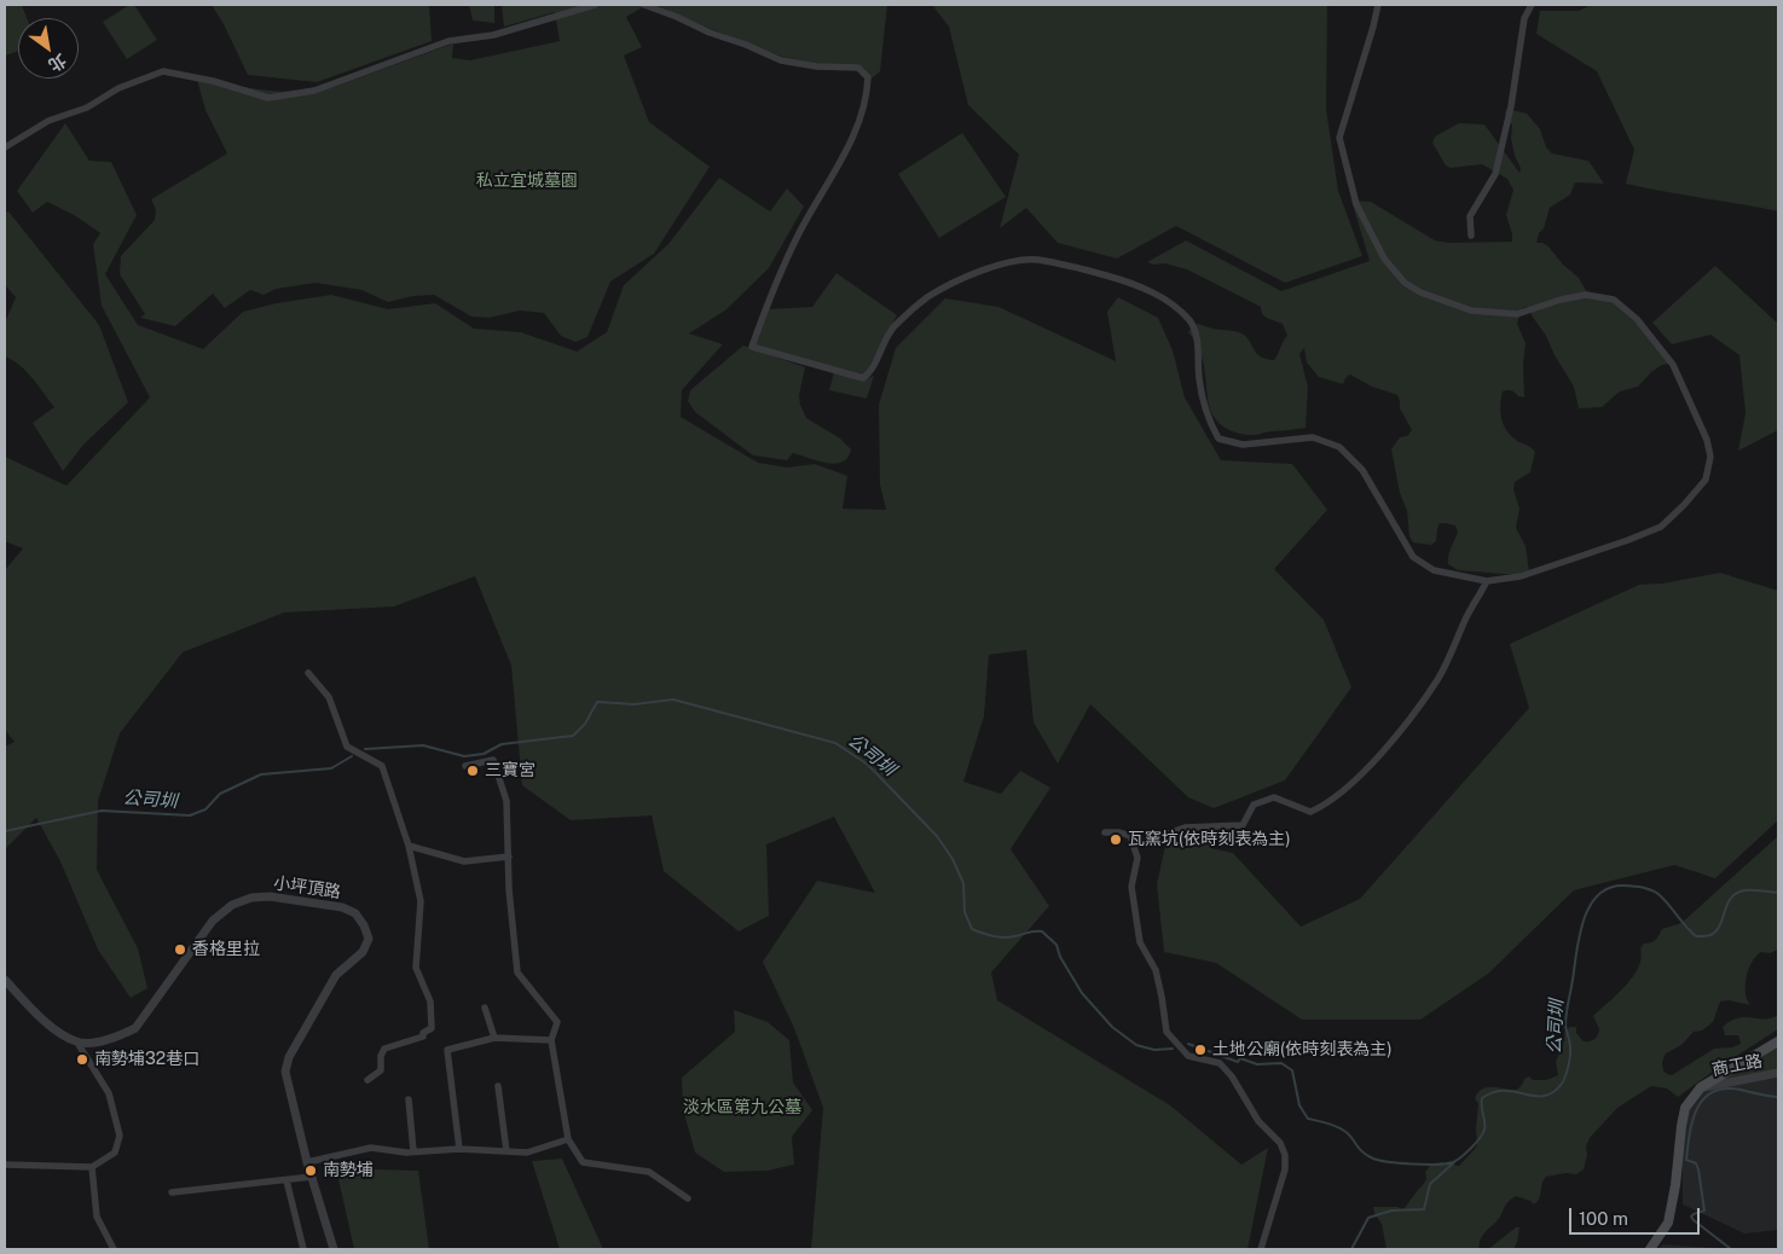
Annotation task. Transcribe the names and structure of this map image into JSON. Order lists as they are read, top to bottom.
{
  "streets": {
    "street": ["小坪頂路", "商工路"]
  },
  "water": ["公司圳"],
  "parks": ["私立宜城墓園", "淡水區第九公墓"],
  "places": [
    "三寶宮",
    "瓦窯坑(依時刻表為主)",
    "香格里拉",
    "土地公廟(依時刻表為主)",
    "南勢埔32巷口",
    "南勢埔"
  ],
  "scale_bar": "100 m",
  "north": "bottom right"
}
